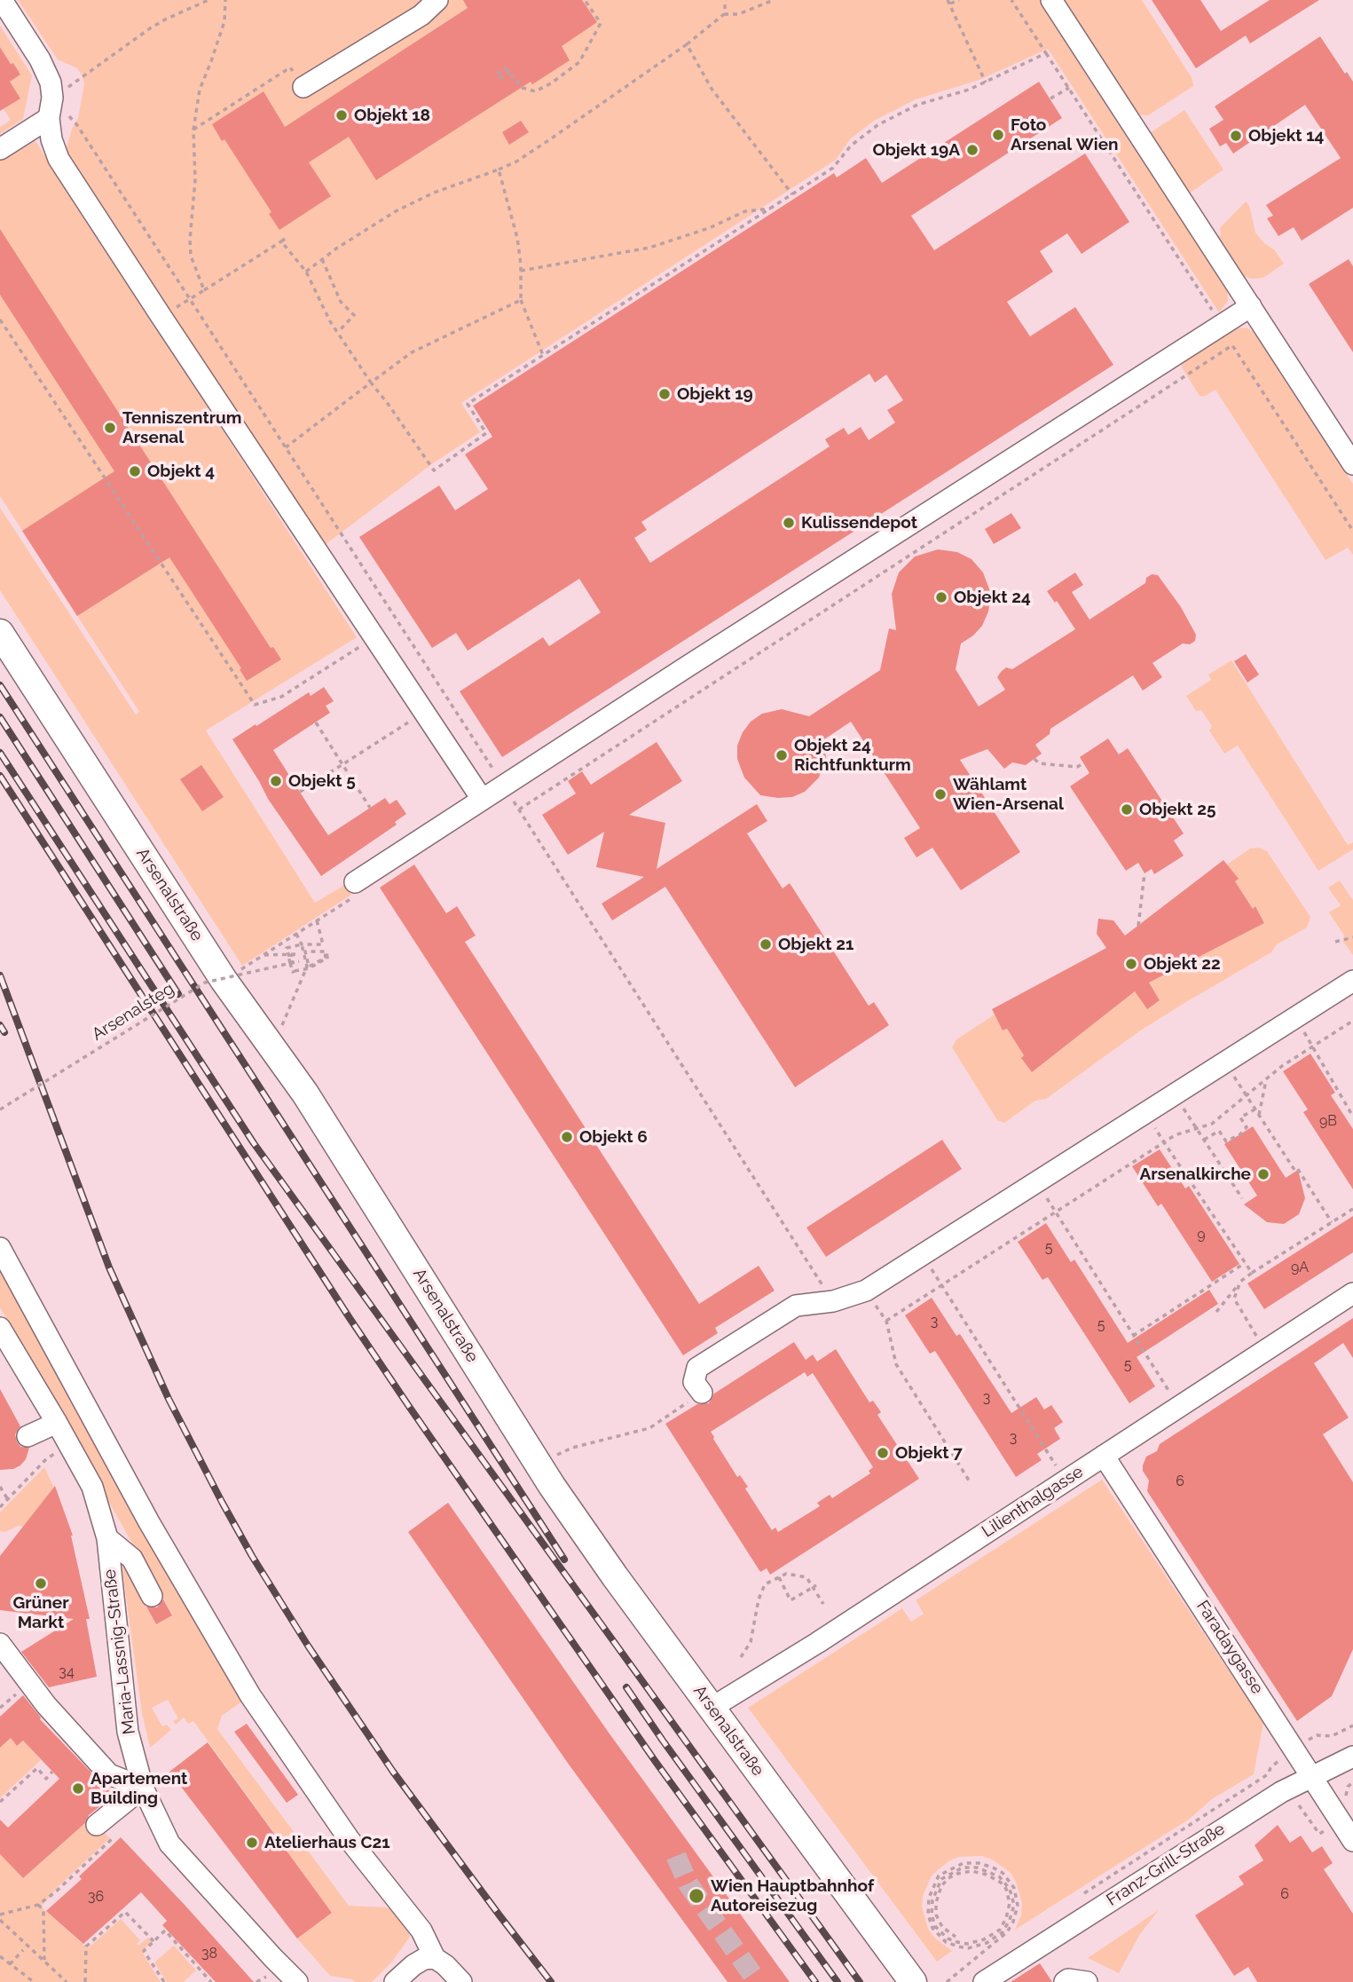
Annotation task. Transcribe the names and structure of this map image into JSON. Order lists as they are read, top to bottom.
{
  "streets": {
    "main road": ["Arsenalstraße"],
    "street": [
      "Lilienthalgasse",
      "Faradaygasse",
      "Maria-Lassnig-Straße",
      "Franz-Grill-Straße"
    ],
    "path": ["Arsenalsteg"]
  },
  "crossings": [
    ["Arsenalstraße", "Lilienthalgasse"],
    ["Lilienthalgasse", "Faradaygasse"],
    ["Faradaygasse", "Franz-Grill-Straße"]
  ],
  "places": [
    "Objekt 18",
    "Foto Arsenal Wien",
    "Objekt 14",
    "Objekt 19A",
    "Objekt 19",
    "Tenniszentrum Arsenal",
    "Objekt 4",
    "Kulissendepot",
    "Objekt 24",
    "Objekt 24 Richtfunkturm",
    "Objekt 5",
    "Wählamt Wien-Arsenal",
    "Objekt 25",
    "Objekt 21",
    "Objekt 22",
    "Objekt 6",
    "Arsenalkirche",
    "Objekt 7",
    "Grüner Markt",
    "Apartement Building",
    "Atelierhaus C21",
    "Wien Hauptbahnhof Autoreisezug"
  ],
  "house_numbers": [
    "9B",
    "9",
    "5",
    "9A",
    "3",
    "5",
    "5",
    "3",
    "3",
    "6",
    "34",
    "6",
    "36",
    "38"
  ]
}
